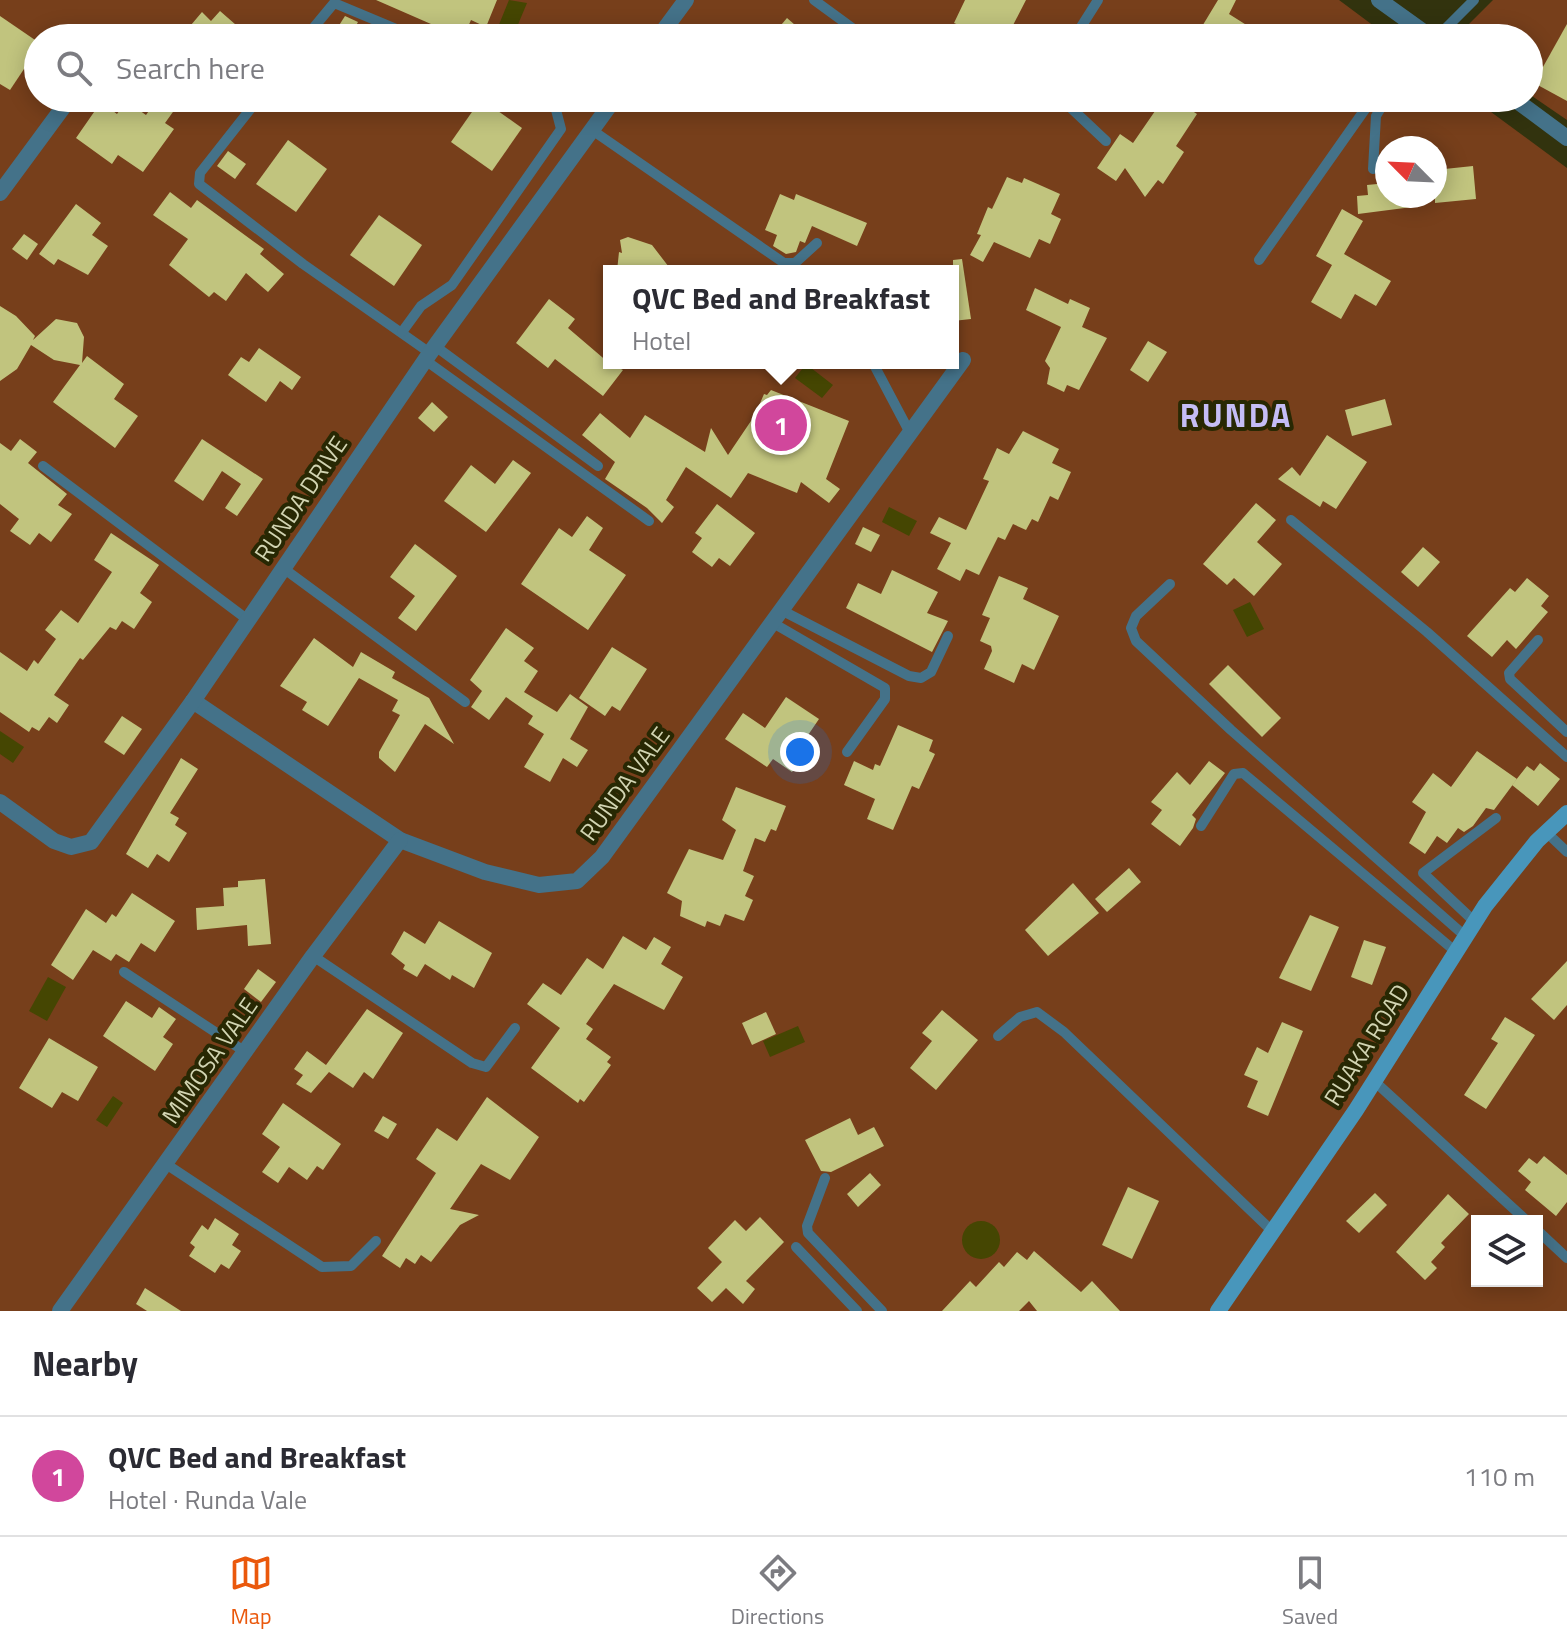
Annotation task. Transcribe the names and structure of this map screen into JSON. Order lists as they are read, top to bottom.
{
  "streets": {
    "street": [
      "RUNDA DRIVE",
      "RUNDA VALE",
      "RUAKA ROAD",
      "MIMOSA VALE"
    ]
  },
  "crossings": [
    ["RUNDA DRIVE", "RUNDA VALE"],
    ["RUNDA VALE", "MIMOSA VALE"]
  ],
  "districts": ["RUNDA"],
  "north": "top left",
  "page": {
    "search": "Search here",
    "popup": ["QVC Bed and Breakfast", "Hotel"],
    "pins": "1",
    "heading": "Nearby",
    "list": [
      {
        "mark": "1",
        "name": "QVC Bed and Breakfast",
        "note": "Hotel · Runda Vale",
        "value": "110 m"
      }
    ],
    "nav": ["Map", "Directions", "Saved"]
  }
}
